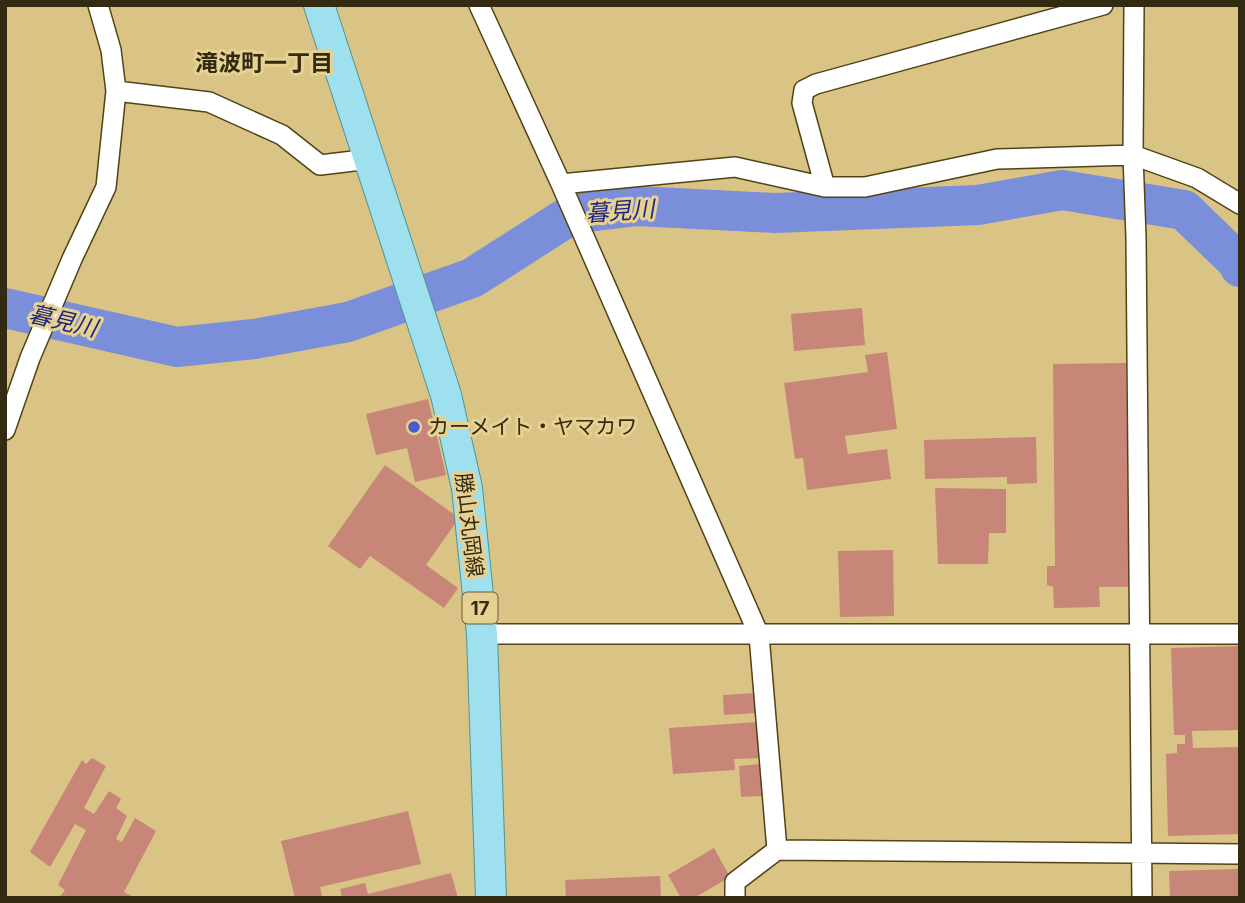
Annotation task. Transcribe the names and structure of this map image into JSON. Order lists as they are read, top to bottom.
{
  "streets": {
    "main road": ["勝山丸岡線", "17"]
  },
  "districts": ["滝波町一丁目"],
  "water": ["暮見川"],
  "places": ["カーメイト・ヤマカワ"]
}
